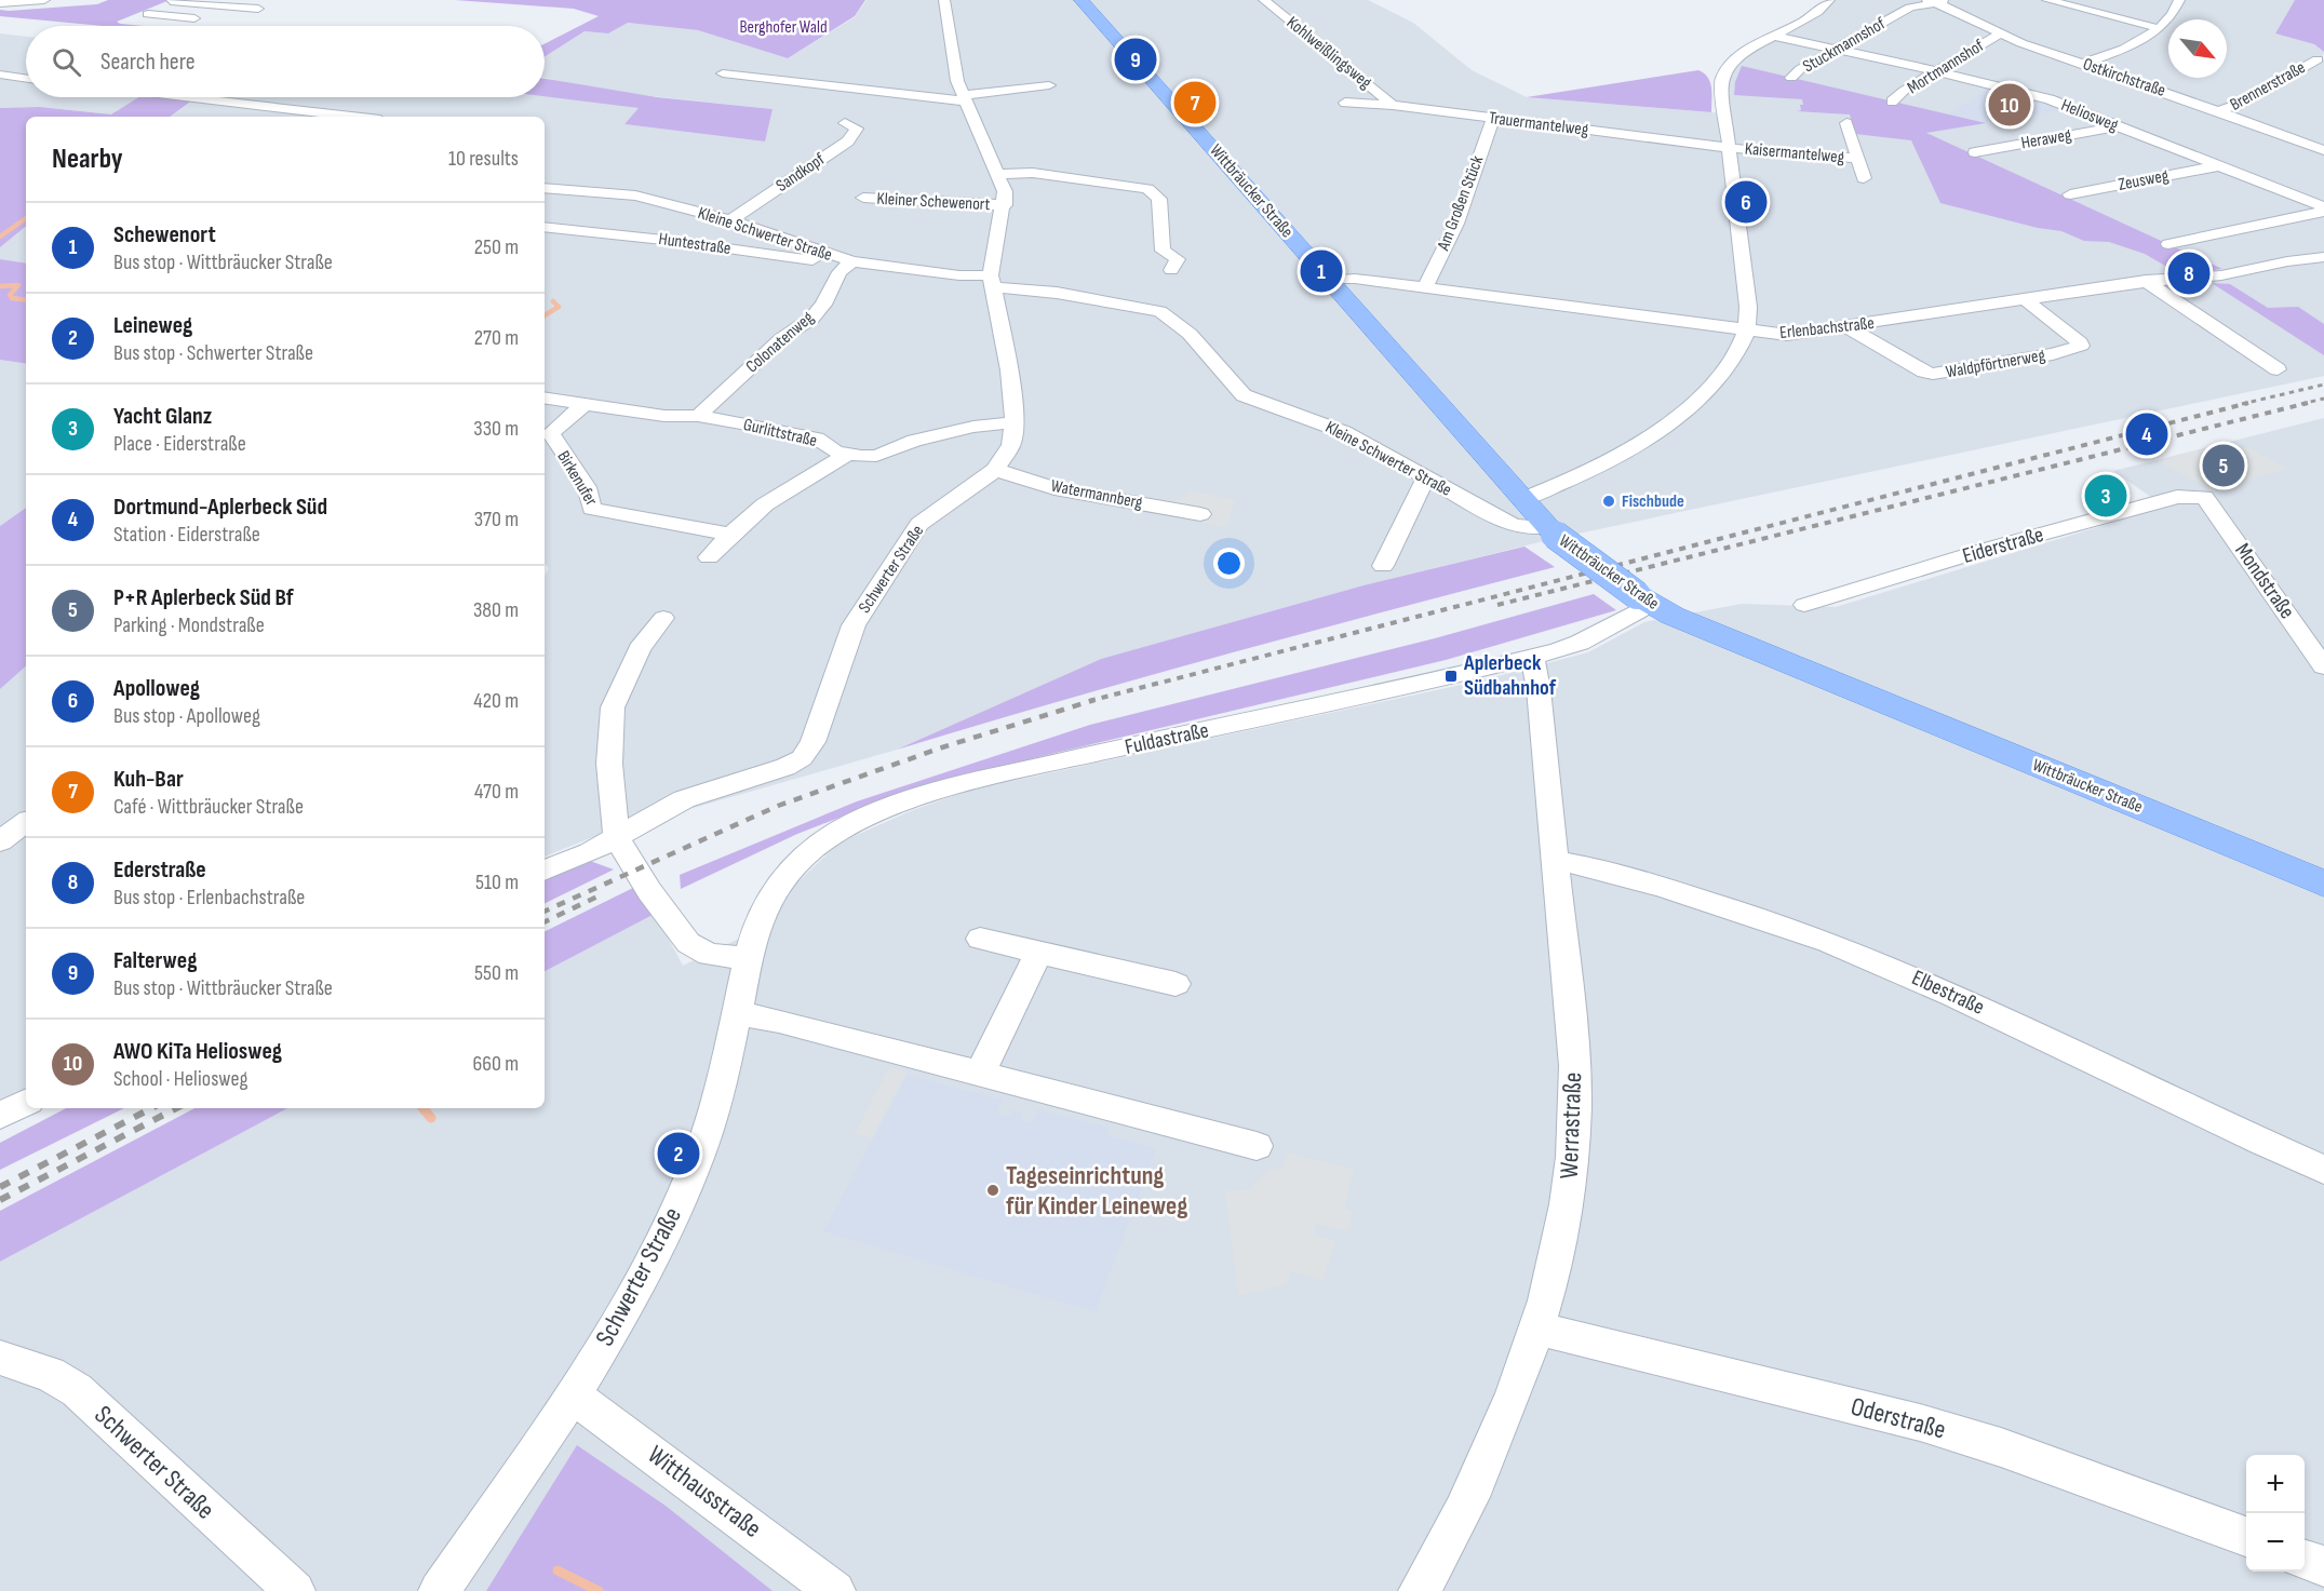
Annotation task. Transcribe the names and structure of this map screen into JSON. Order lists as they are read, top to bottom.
{
  "streets": {
    "main road": ["Wittbräucker Straße"],
    "street": [
      "Stuckmannshof",
      "Kohlweißlingsweg",
      "Mortmannshof",
      "Ostkirchstraße",
      "Brennerstraße",
      "Heliosweg",
      "Trauermantelweg",
      "Heraweg",
      "Kaisermantelweg",
      "Sandkopf",
      "Zeusweg",
      "Kleiner Schewenort",
      "Am Großen Stück",
      "Kleine Schwerter Straße",
      "Huntestraße",
      "Erlenbachstraße",
      "Colonatenweg",
      "Waldpförtnerweg",
      "Gurlittstraße",
      "Birkenufer",
      "Watermannberg",
      "Eiderstraße",
      "Schwerter Straße",
      "Mondstraße",
      "Fuldastraße",
      "Elbestraße",
      "Werrastraße",
      "Oderstraße",
      "Witthausstraße"
    ]
  },
  "crossings": [
    ["Stuckmannshof", "Ostkirchstraße"],
    ["Stuckmannshof", "Heliosweg"],
    ["Kohlweißlingsweg", "Trauermantelweg"],
    ["Mortmannshof", "Ostkirchstraße"],
    ["Mortmannshof", "Heliosweg"],
    ["Ostkirchstraße", "Brennerstraße"],
    ["Heliosweg", "Heraweg"],
    ["Heliosweg", "Zeusweg"],
    ["Trauermantelweg", "Kaisermantelweg"],
    ["Trauermantelweg", "Am Großen Stück"],
    ["Sandkopf", "Kleine Schwerter Straße"],
    ["Wittbräucker Straße", "Kleine Schwerter Straße"],
    ["Wittbräucker Straße", "Erlenbachstraße"],
    ["Wittbräucker Straße", "Fuldastraße"],
    ["Kleiner Schewenort", "Schwerter Straße"],
    ["Am Großen Stück", "Erlenbachstraße"],
    ["Kleine Schwerter Straße", "Huntestraße"],
    ["Kleine Schwerter Straße", "Colonatenweg"],
    ["Kleine Schwerter Straße", "Schwerter Straße"],
    ["Huntestraße", "Colonatenweg"],
    ["Erlenbachstraße", "Waldpförtnerweg"],
    ["Colonatenweg", "Gurlittstraße"],
    ["Gurlittstraße", "Birkenufer"],
    ["Gurlittstraße", "Schwerter Straße"],
    ["Watermannberg", "Schwerter Straße"],
    ["Eiderstraße", "Mondstraße"],
    ["Schwerter Straße", "Fuldastraße"],
    ["Schwerter Straße", "Witthausstraße"],
    ["Fuldastraße", "Werrastraße"],
    ["Elbestraße", "Werrastraße"],
    ["Werrastraße", "Oderstraße"]
  ],
  "parks": ["Berghofer Wald"],
  "places": {
    "other": ["Fischbude", "Tageseinrichtung für Kinder Leineweg"],
    "transit": ["Aplerbeck Südbahnhof"]
  },
  "north": "bottom right",
  "page": {
    "search": "Search here",
    "pins": [
      "9",
      "7",
      "10",
      "6",
      "1",
      "8",
      "4",
      "5",
      "3",
      "2"
    ],
    "heading": ["Nearby", "10 results"],
    "list": [
      {
        "mark": "1",
        "name": "Schewenort",
        "note": "Bus stop · Wittbräucker Straße",
        "value": "250 m"
      },
      {
        "mark": "2",
        "name": "Leineweg",
        "note": "Bus stop · Schwerter Straße",
        "value": "270 m"
      },
      {
        "mark": "3",
        "name": "Yacht Glanz",
        "note": "Place · Eiderstraße",
        "value": "330 m"
      },
      {
        "mark": "4",
        "name": "Dortmund-Aplerbeck Süd",
        "note": "Station · Eiderstraße",
        "value": "370 m"
      },
      {
        "mark": "5",
        "name": "P+R Aplerbeck Süd Bf",
        "note": "Parking · Mondstraße",
        "value": "380 m"
      },
      {
        "mark": "6",
        "name": "Apolloweg",
        "note": "Bus stop · Apolloweg",
        "value": "420 m"
      },
      {
        "mark": "7",
        "name": "Kuh-Bar",
        "note": "Café · Wittbräucker Straße",
        "value": "470 m"
      },
      {
        "mark": "8",
        "name": "Ederstraße",
        "note": "Bus stop · Erlenbachstraße",
        "value": "510 m"
      },
      {
        "mark": "9",
        "name": "Falterweg",
        "note": "Bus stop · Wittbräucker Straße",
        "value": "550 m"
      },
      {
        "mark": "10",
        "name": "AWO KiTa Heliosweg",
        "note": "School · Heliosweg",
        "value": "660 m"
      }
    ],
    "map_buttons": ["+", "−"]
  }
}
